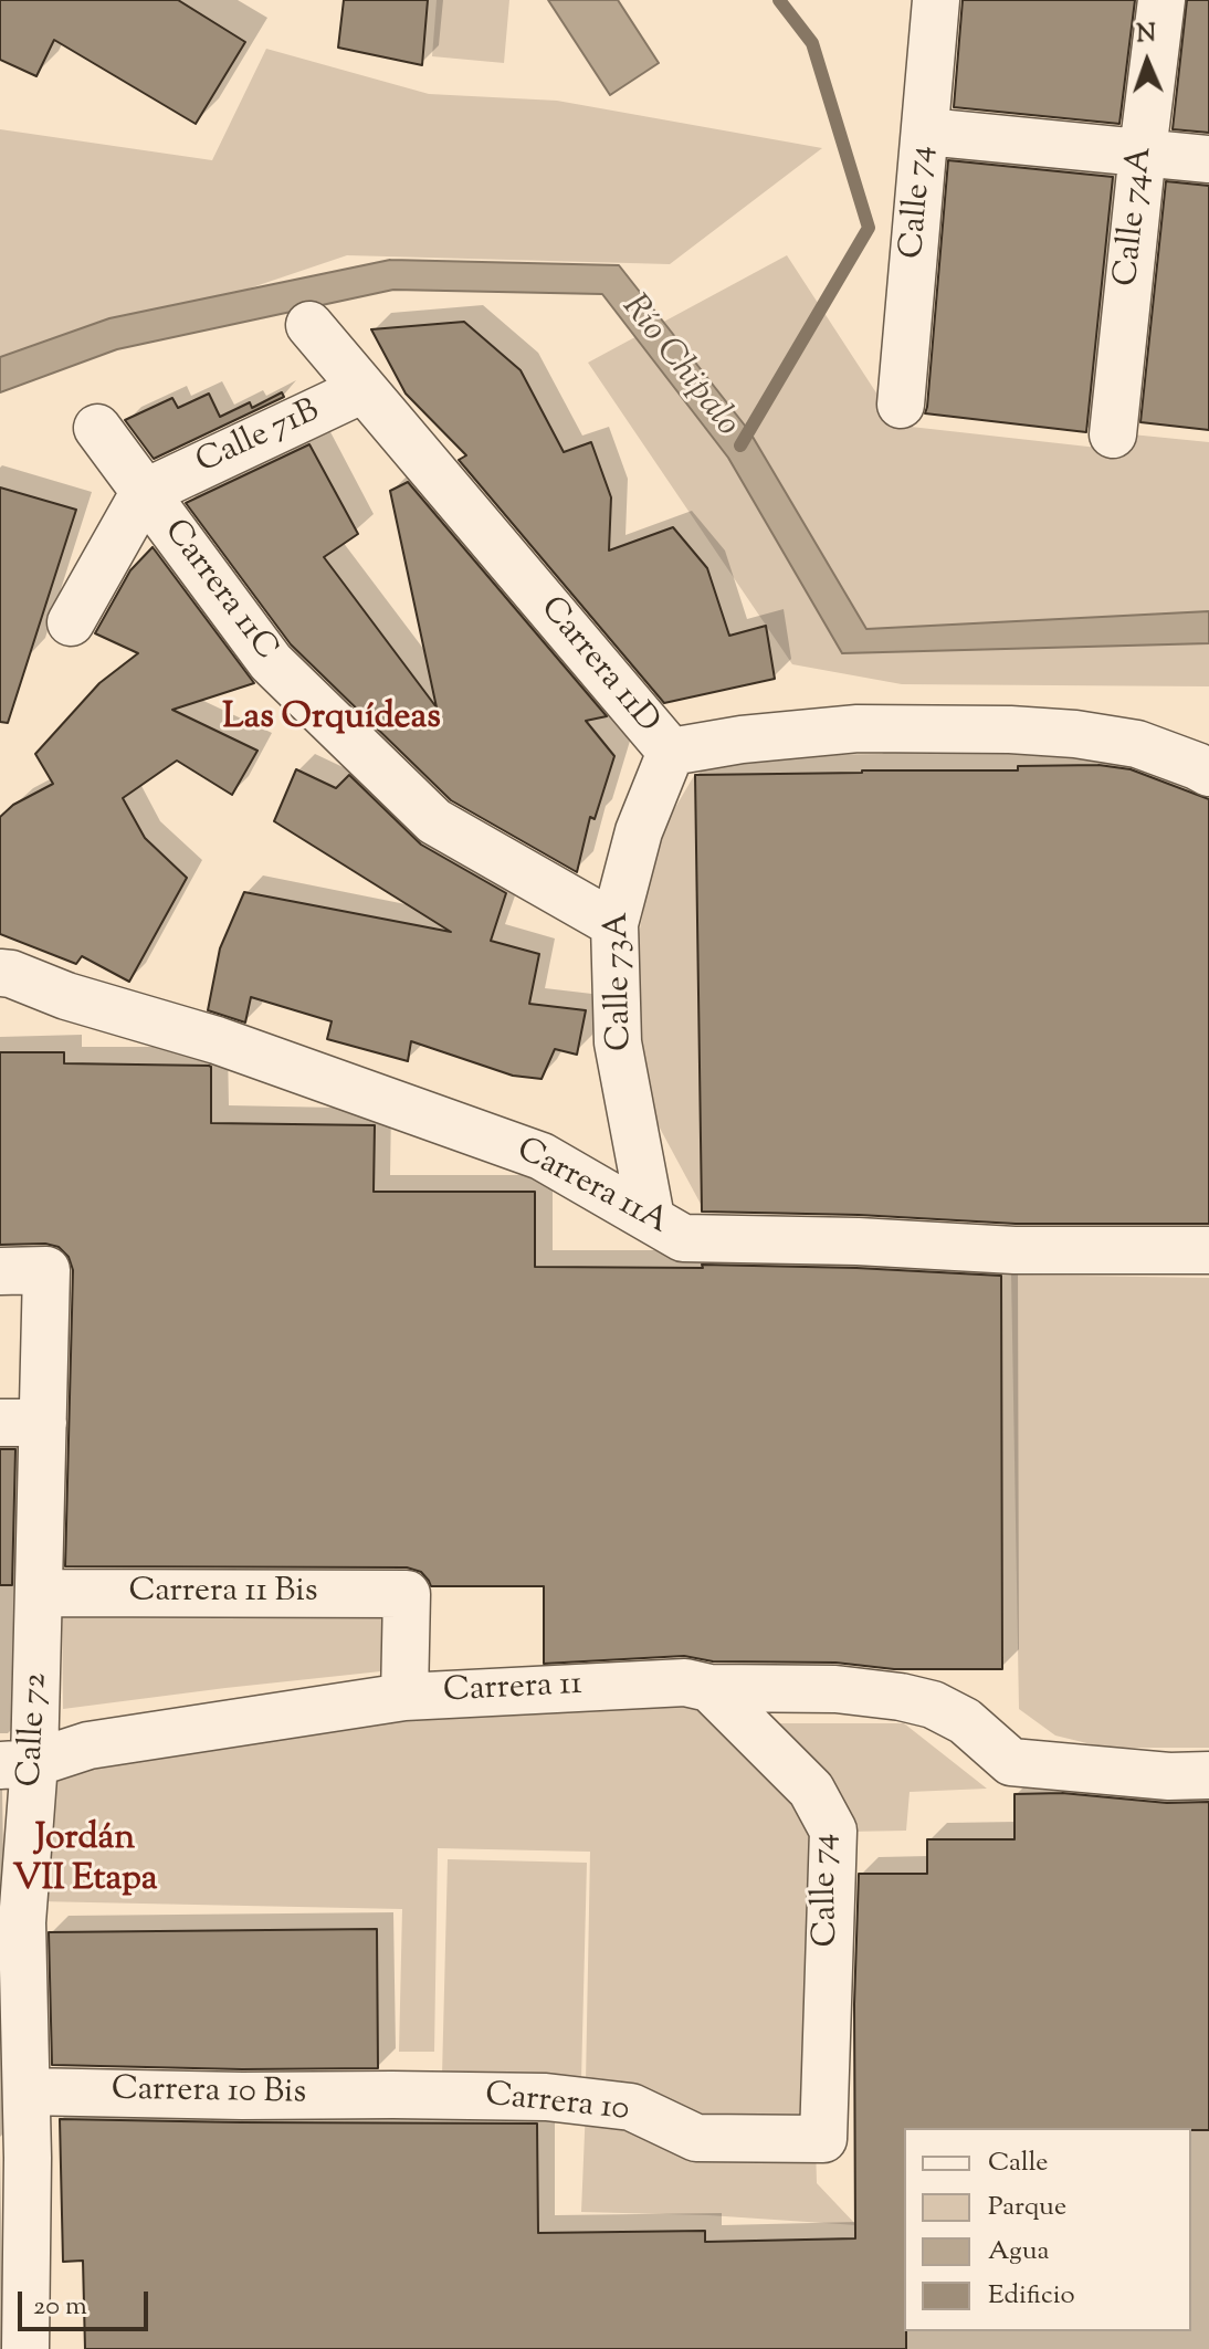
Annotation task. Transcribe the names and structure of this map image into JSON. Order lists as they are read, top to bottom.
{
  "streets": {
    "street": [
      "Calle 74",
      "Calle 74A",
      "Calle 71B",
      "Carrera 11C",
      "Carrera 11D",
      "Calle 73A",
      "Carrera 11A",
      "Carrera 11 Bis",
      "Carrera 11",
      "Calle 72",
      "Carrera 10 Bis",
      "Carrera 10"
    ]
  },
  "crossings": [
    ["Calle 74", "Carrera 11"],
    ["Calle 74", "Carrera 10"],
    ["Calle 71B", "Carrera 11C"],
    ["Calle 71B", "Carrera 11D"],
    ["Carrera 11C", "Calle 73A"],
    ["Carrera 11D", "Calle 73A"],
    ["Calle 73A", "Carrera 11A"],
    ["Carrera 11 Bis", "Carrera 11"],
    ["Carrera 11 Bis", "Calle 72"],
    ["Carrera 11", "Calle 72"],
    ["Calle 72", "Carrera 10 Bis"],
    ["Carrera 10 Bis", "Carrera 10"]
  ],
  "districts": ["Las Orquídeas", "Jordán VII Etapa"],
  "water": ["Río Chipalo"],
  "legend": [
    "Calle",
    "Parque",
    "Agua",
    "Edificio"
  ],
  "scale_bar": "20 m",
  "north": "top"
}
